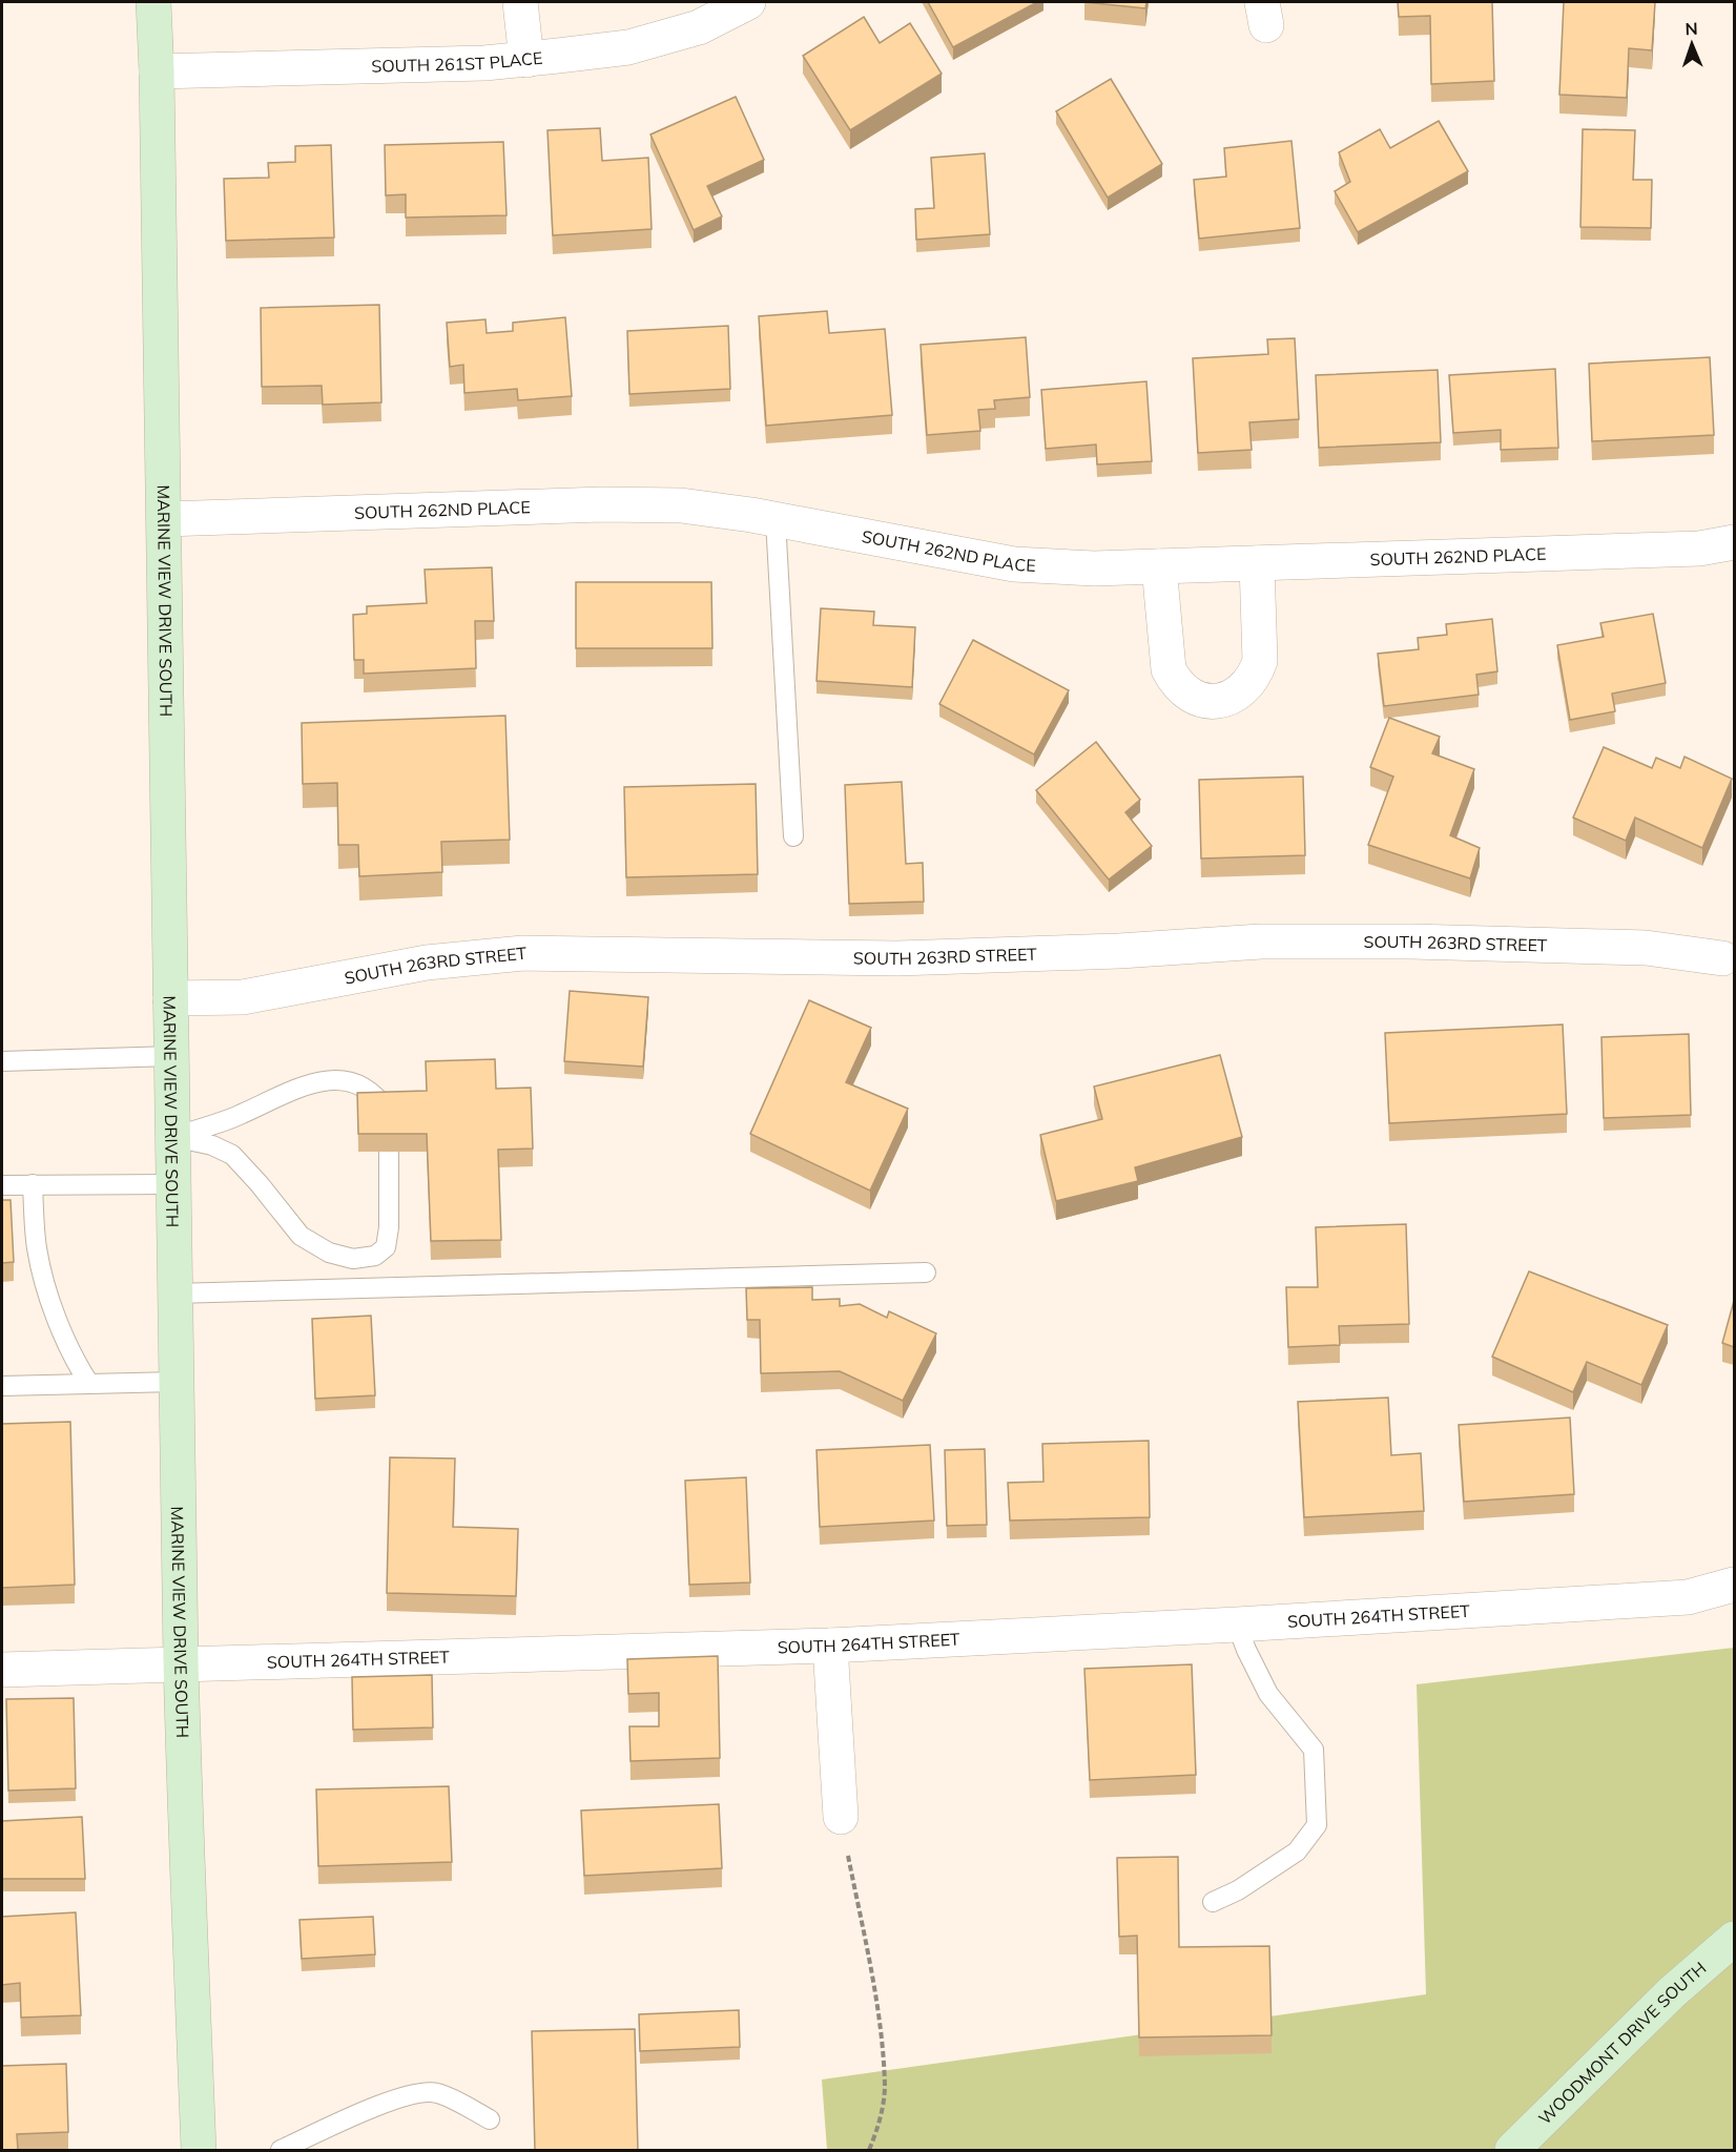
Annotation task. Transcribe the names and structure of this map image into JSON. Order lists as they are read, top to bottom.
{
  "streets": {
    "main road": ["MARINE VIEW DRIVE SOUTH", "WOODMONT DRIVE SOUTH"],
    "street": [
      "SOUTH 261ST PLACE",
      "SOUTH 262ND PLACE",
      "SOUTH 263RD STREET",
      "SOUTH 264TH STREET"
    ]
  },
  "crossings": [
    ["SOUTH 261ST PLACE", "MARINE VIEW DRIVE SOUTH"],
    ["SOUTH 262ND PLACE", "MARINE VIEW DRIVE SOUTH"],
    ["MARINE VIEW DRIVE SOUTH", "SOUTH 263RD STREET"],
    ["MARINE VIEW DRIVE SOUTH", "SOUTH 264TH STREET"]
  ],
  "north": "top"
}
